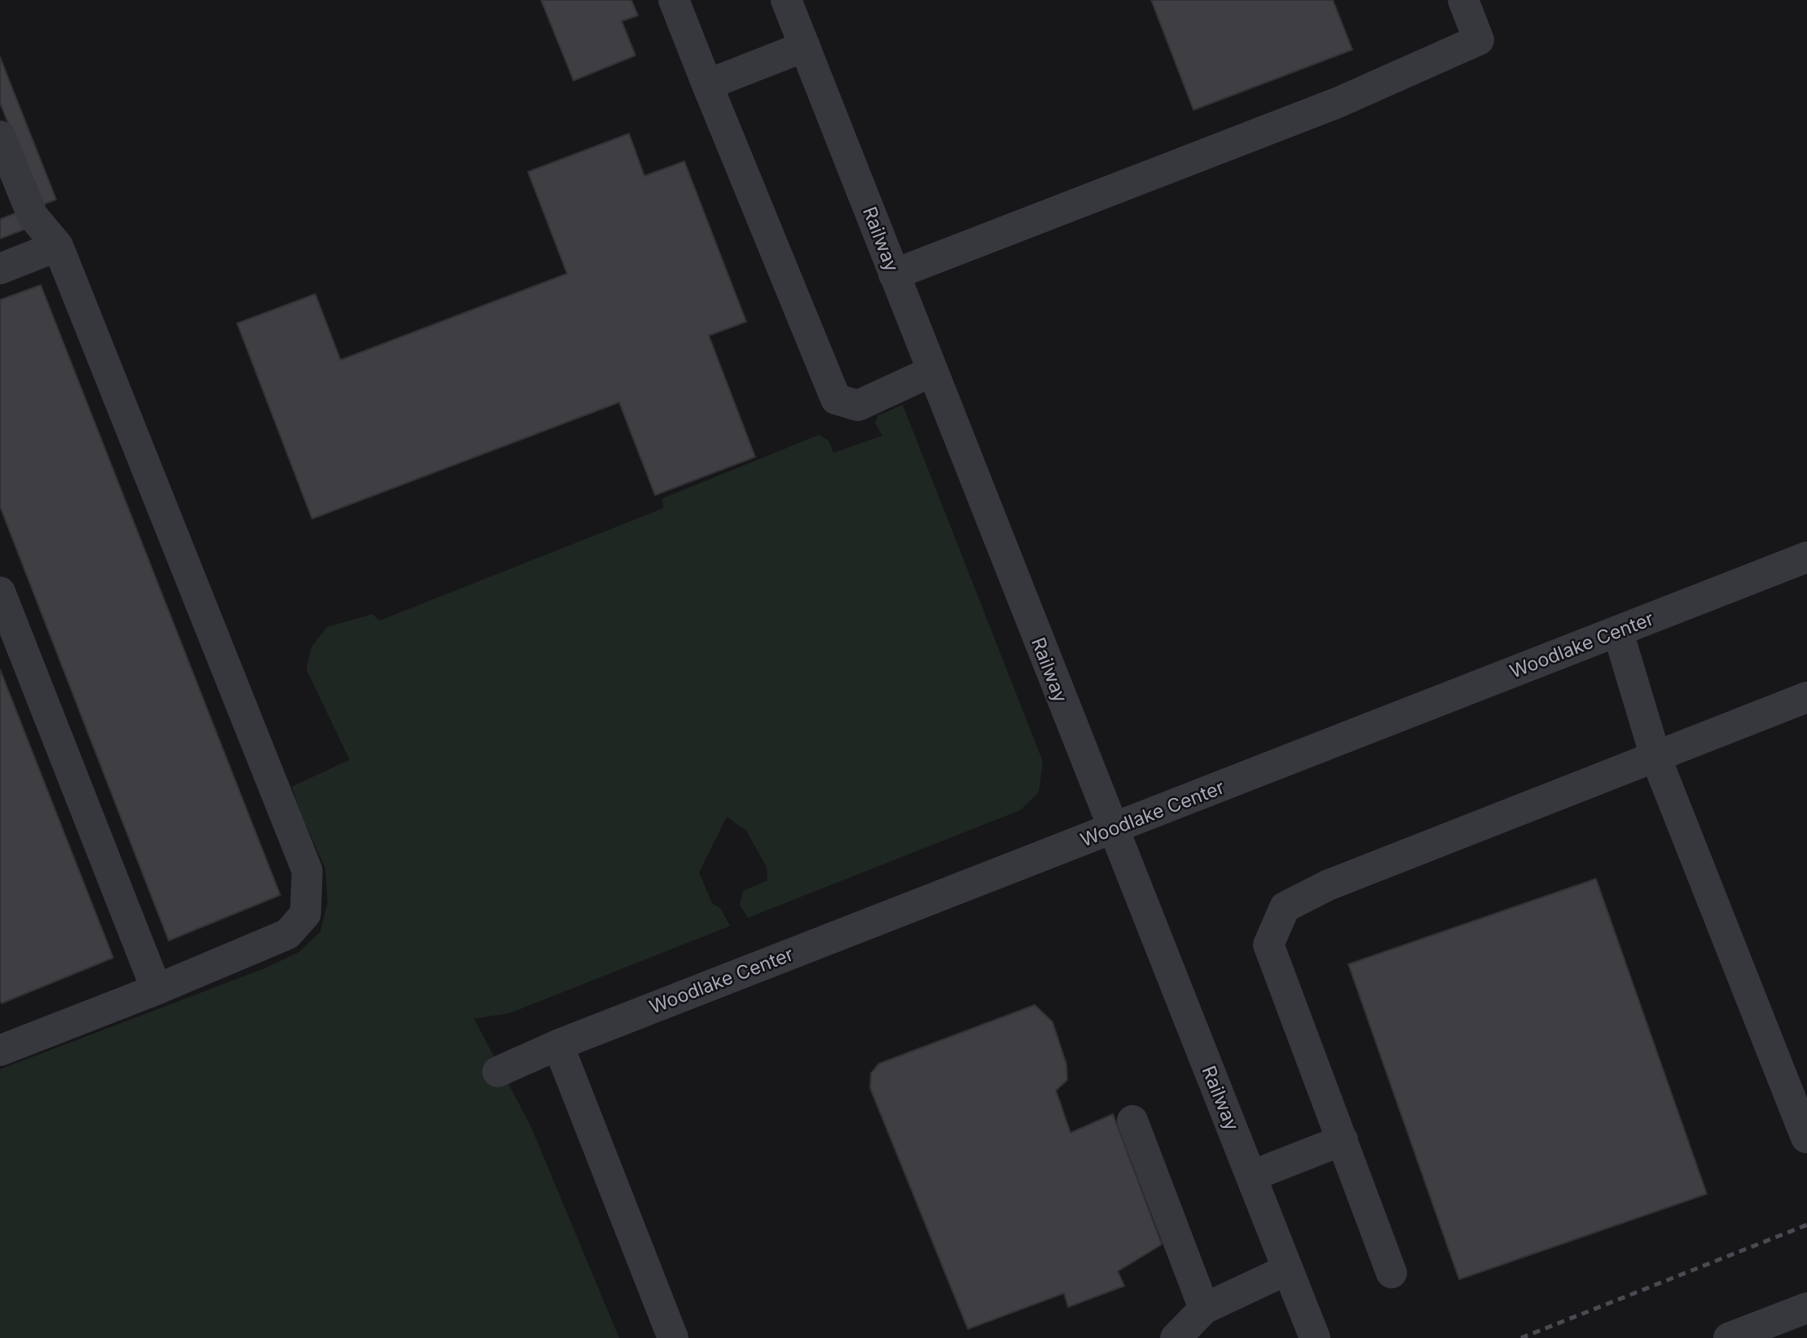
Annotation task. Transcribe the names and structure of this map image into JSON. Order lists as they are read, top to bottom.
{
  "streets": {
    "street": ["Railway", "Woodlake Center"]
  },
  "crossings": [
    ["Railway", "Woodlake Center"]
  ]
}
